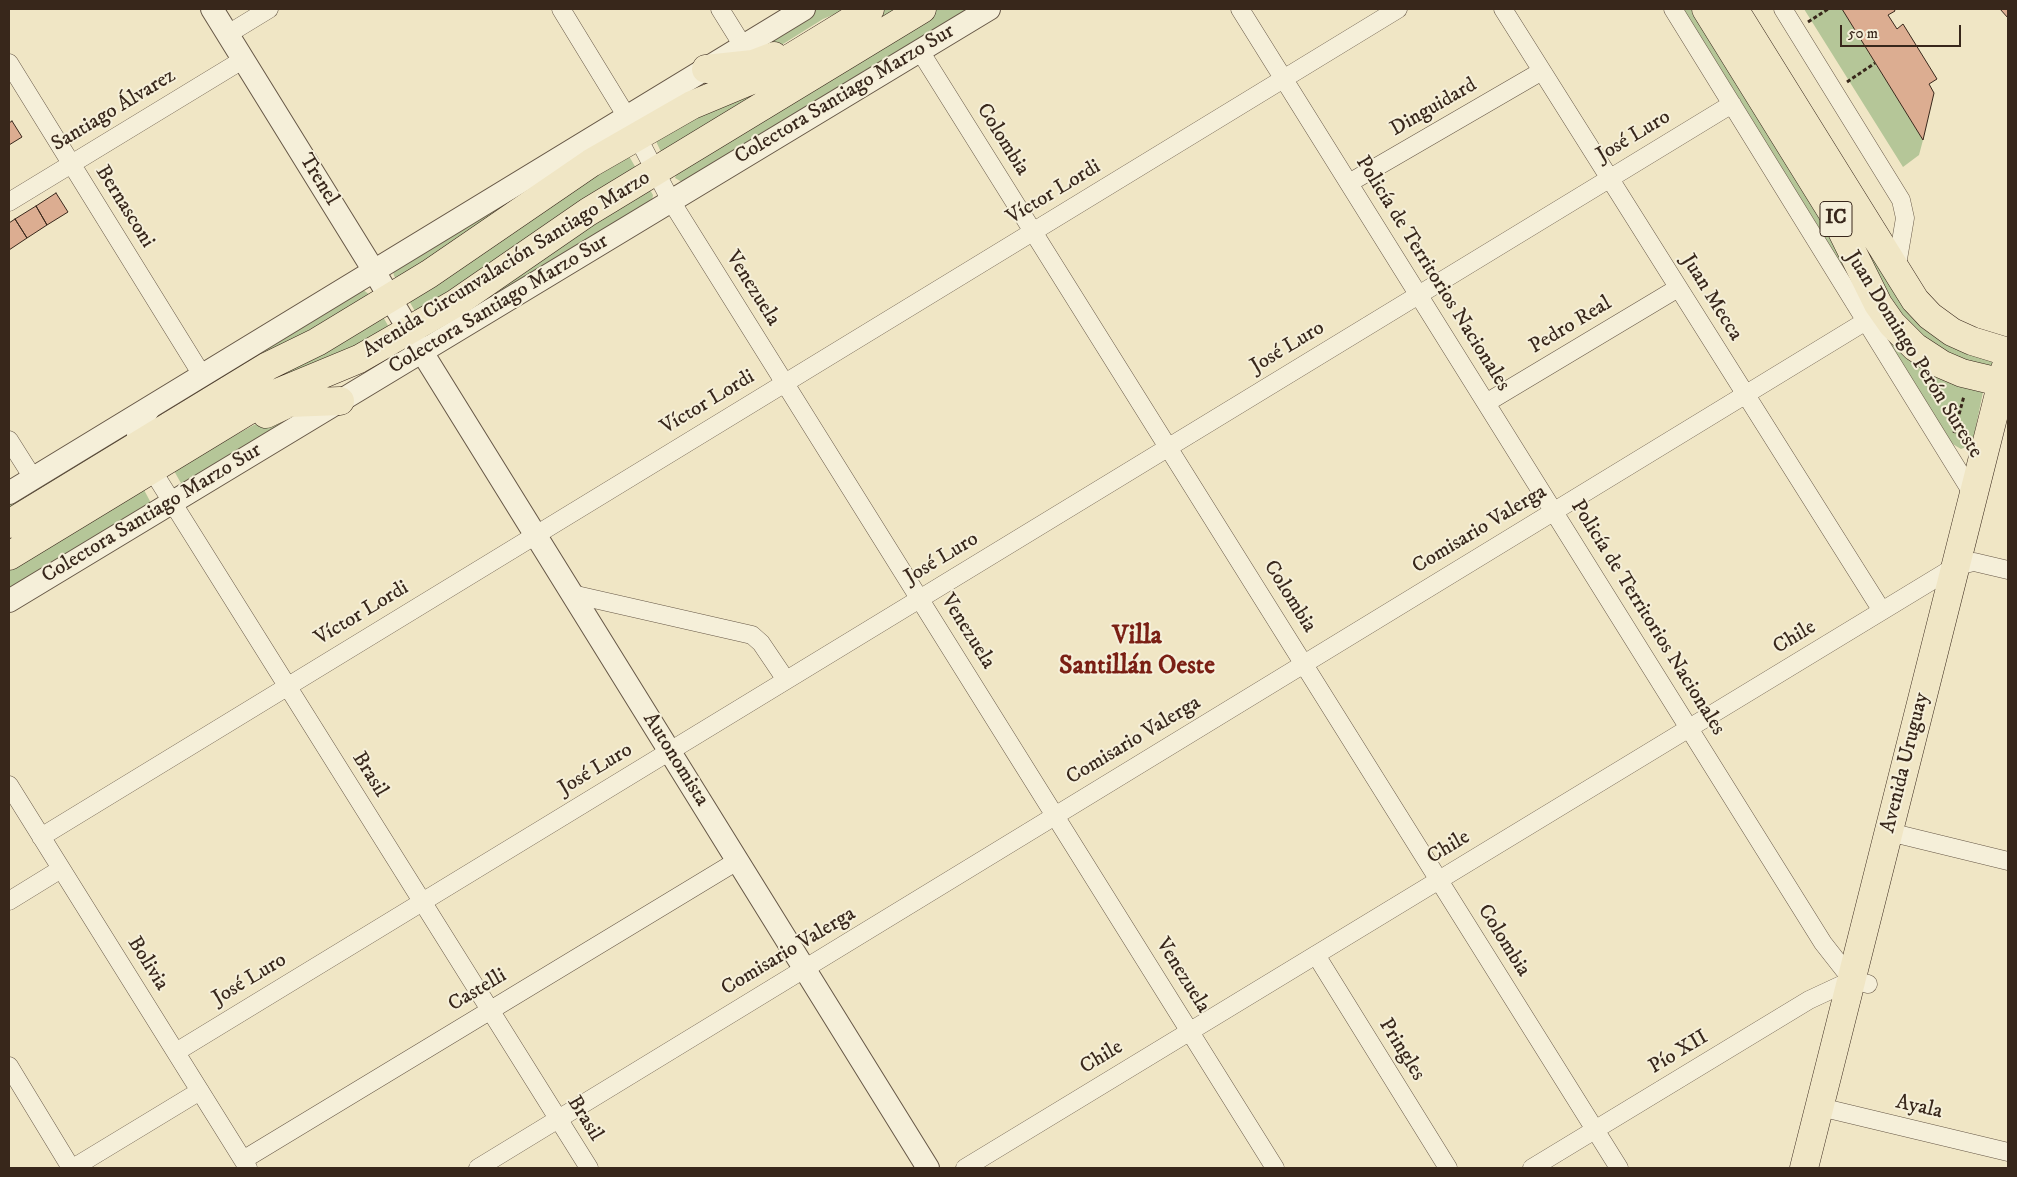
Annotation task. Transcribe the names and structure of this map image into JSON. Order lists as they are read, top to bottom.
{
  "streets": {
    "main road": ["IC", "Avenida Circunvalación Santiago Marzo", "Avenida Uruguay"],
    "street": [
      "Colectora Santiago Marzo Sur",
      "Dinguidard",
      "Santiago Álvarez",
      "José Luro",
      "Colombia",
      "Trenel",
      "Víctor Lordi",
      "Bernasconi",
      "Policía de Territorios Nacionales",
      "Venezuela",
      "Juan Mecca",
      "Pedro Real",
      "Juan Domingo Perón Sureste",
      "Comisario Valerga",
      "Chile",
      "Autonomista",
      "Brasil",
      "Bolivia",
      "Castelli",
      "Pringles",
      "Pío XII",
      "Ayala"
    ]
  },
  "crossings": [
    ["Colectora Santiago Marzo Sur", "Colombia"],
    ["Colectora Santiago Marzo Sur", "Trenel"],
    ["Colectora Santiago Marzo Sur", "Avenida Circunvalación Santiago Marzo"],
    ["Colectora Santiago Marzo Sur", "Venezuela"],
    ["Colectora Santiago Marzo Sur", "Autonomista"],
    ["Colectora Santiago Marzo Sur", "Brasil"],
    ["Dinguidard", "Policía de Territorios Nacionales"],
    ["Dinguidard", "Juan Mecca"],
    ["Santiago Álvarez", "Trenel"],
    ["Santiago Álvarez", "Bernasconi"],
    ["José Luro", "Colombia"],
    ["José Luro", "Policía de Territorios Nacionales"],
    ["José Luro", "Venezuela"],
    ["José Luro", "Juan Mecca"],
    ["José Luro", "Juan Domingo Perón Sureste"],
    ["José Luro", "Autonomista"],
    ["José Luro", "Brasil"],
    ["José Luro", "Bolivia"],
    ["Colombia", "Víctor Lordi"],
    ["Colombia", "Comisario Valerga"],
    ["Colombia", "Chile"],
    ["Colombia", "Pío XII"],
    ["Trenel", "Avenida Circunvalación Santiago Marzo"],
    ["Trenel", "Autonomista"],
    ["Víctor Lordi", "Policía de Territorios Nacionales"],
    ["Víctor Lordi", "Venezuela"],
    ["Víctor Lordi", "Autonomista"],
    ["Víctor Lordi", "Brasil"],
    ["Víctor Lordi", "Bolivia"],
    ["IC", "Avenida Uruguay"],
    ["Avenida Circunvalación Santiago Marzo", "Venezuela"],
    ["Avenida Circunvalación Santiago Marzo", "Autonomista"],
    ["Avenida Circunvalación Santiago Marzo", "Brasil"],
    ["Policía de Territorios Nacionales", "Pedro Real"],
    ["Policía de Territorios Nacionales", "Comisario Valerga"],
    ["Policía de Territorios Nacionales", "Chile"],
    ["Policía de Territorios Nacionales", "Avenida Uruguay"],
    ["Policía de Territorios Nacionales", "Pío XII"],
    ["Venezuela", "Comisario Valerga"],
    ["Venezuela", "Chile"],
    ["Juan Mecca", "Pedro Real"],
    ["Juan Mecca", "Comisario Valerga"],
    ["Juan Mecca", "Chile"],
    ["Juan Domingo Perón Sureste", "Comisario Valerga"],
    ["Juan Domingo Perón Sureste", "Avenida Uruguay"],
    ["Comisario Valerga", "Autonomista"],
    ["Comisario Valerga", "Brasil"],
    ["Chile", "Avenida Uruguay"],
    ["Chile", "Pringles"],
    ["Autonomista", "Castelli"],
    ["Avenida Uruguay", "Pío XII"],
    ["Avenida Uruguay", "Ayala"],
    ["Brasil", "Castelli"],
    ["Bolivia", "Castelli"]
  ],
  "districts": ["Villa Santillán Oeste"],
  "scale_bar": "50 m"
}
